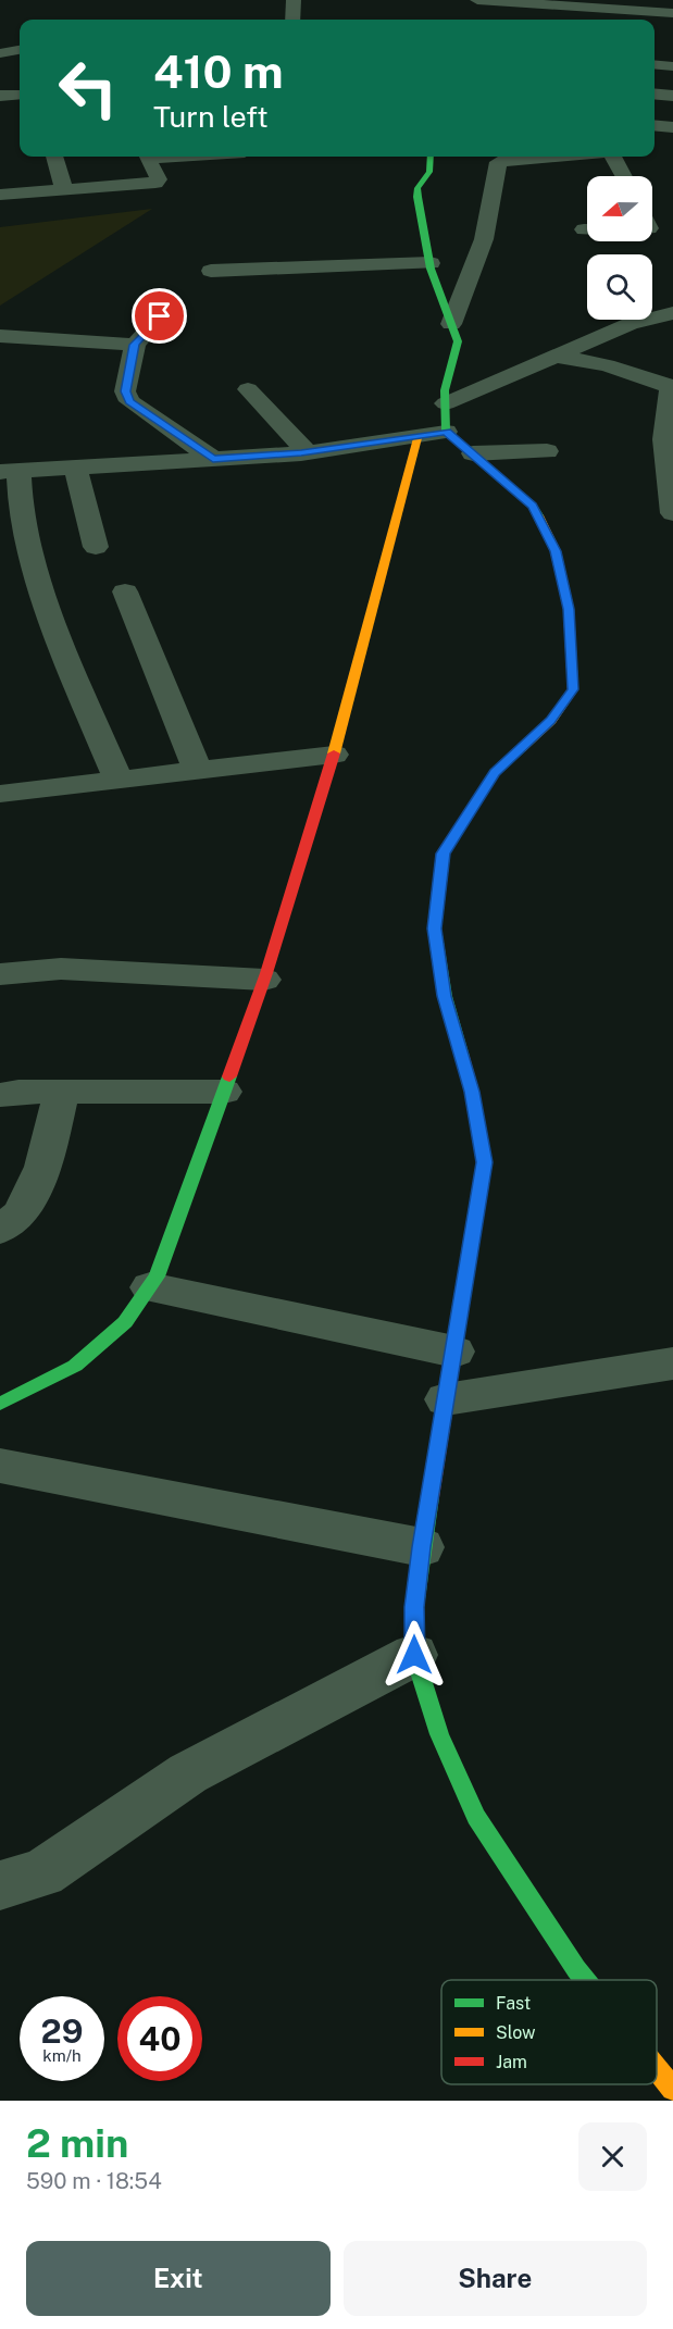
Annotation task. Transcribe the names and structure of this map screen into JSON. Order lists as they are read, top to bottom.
{
  "legend": ["Fast", "Slow", "Jam"],
  "north": "left",
  "page": {
    "turn": ["410 m", "Turn left"],
    "speed": "29 km/h",
    "limit": "40",
    "heading": ["2 min", "590 m · 18:54"],
    "buttons": ["Exit", "Share"]
  }
}
